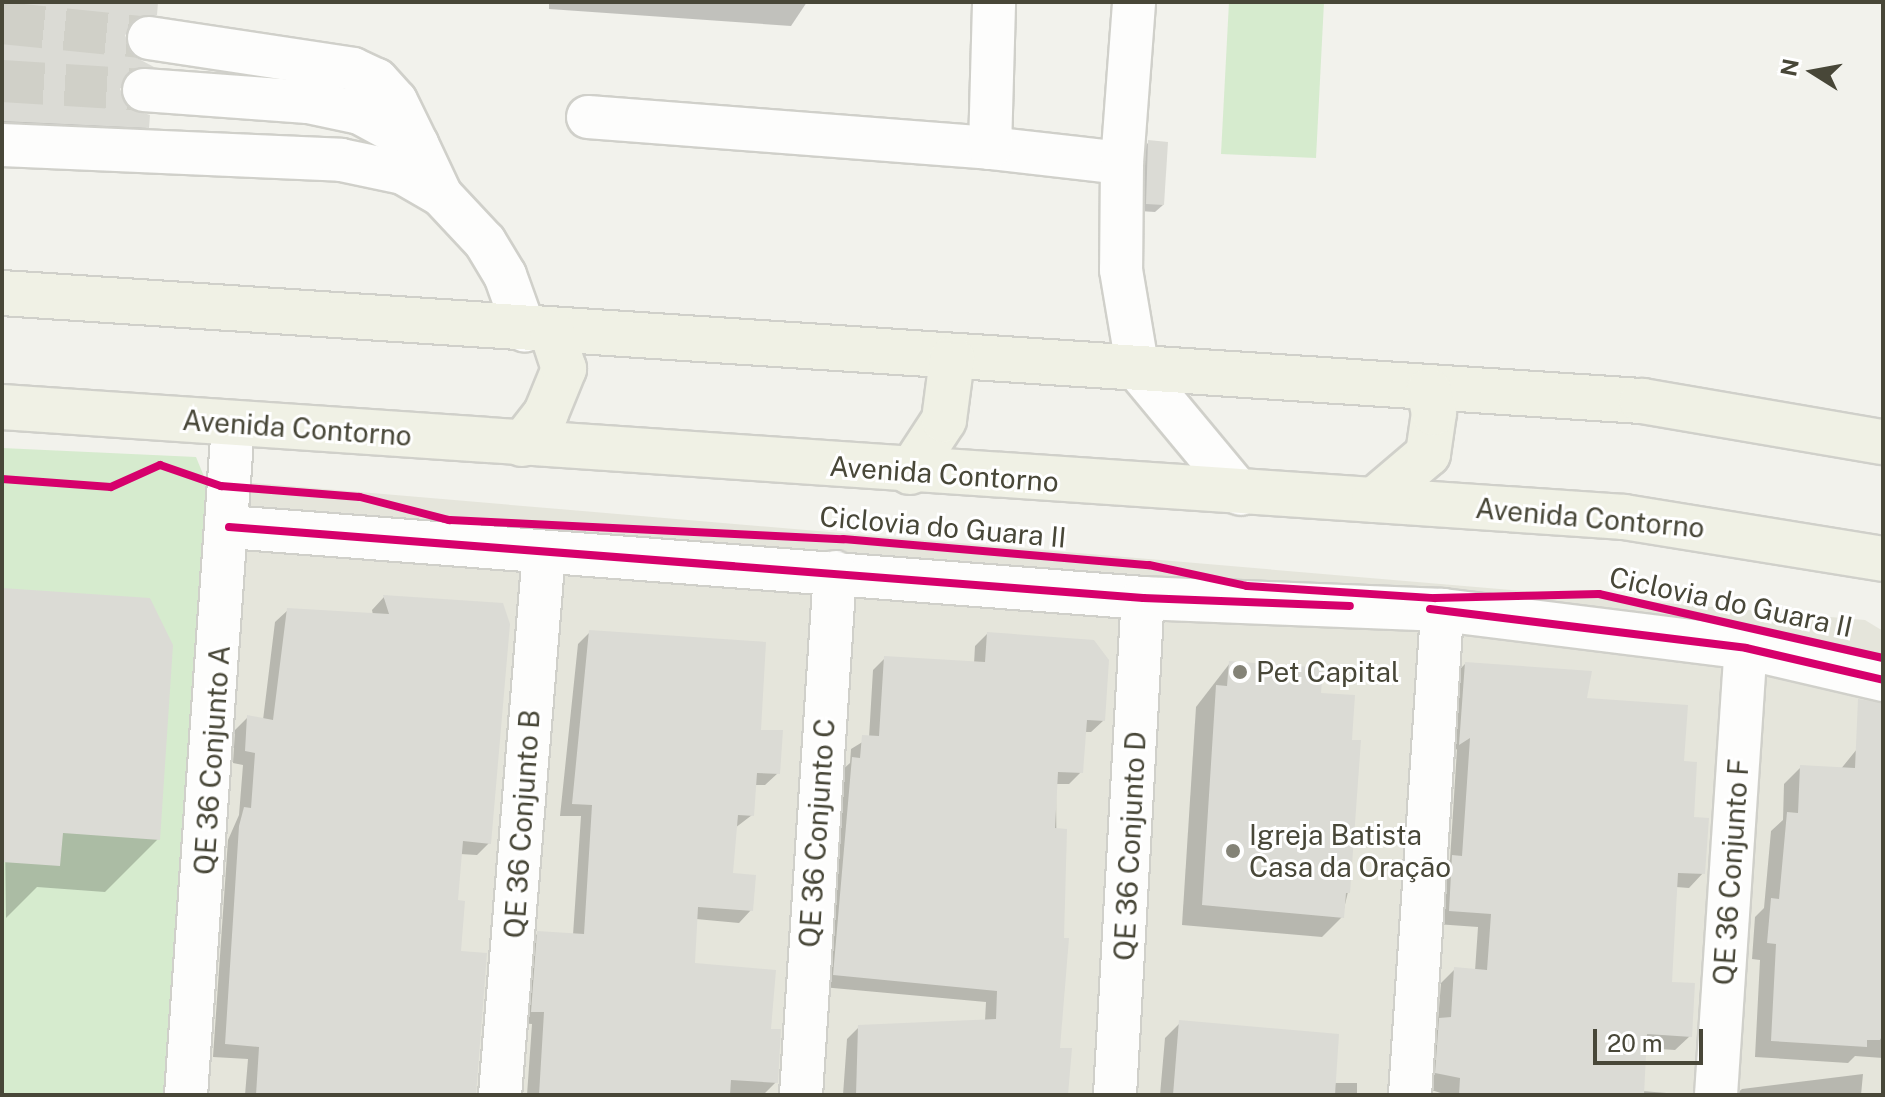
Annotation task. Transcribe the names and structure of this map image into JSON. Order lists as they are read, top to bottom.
{
  "streets": {
    "main road": ["Avenida Contorno"],
    "street": [
      "QE 36 Conjunto A",
      "QE 36 Conjunto B",
      "QE 36 Conjunto C",
      "QE 36 Conjunto D",
      "QE 36 Conjunto F"
    ],
    "cycle path": ["Ciclovia do Guara II"]
  },
  "crossings": [
    ["Avenida Contorno", "QE 36 Conjunto A"]
  ],
  "places": ["Pet Capital", "Igreja Batista Casa da Oração"],
  "scale_bar": "20 m",
  "north": "left"
}
